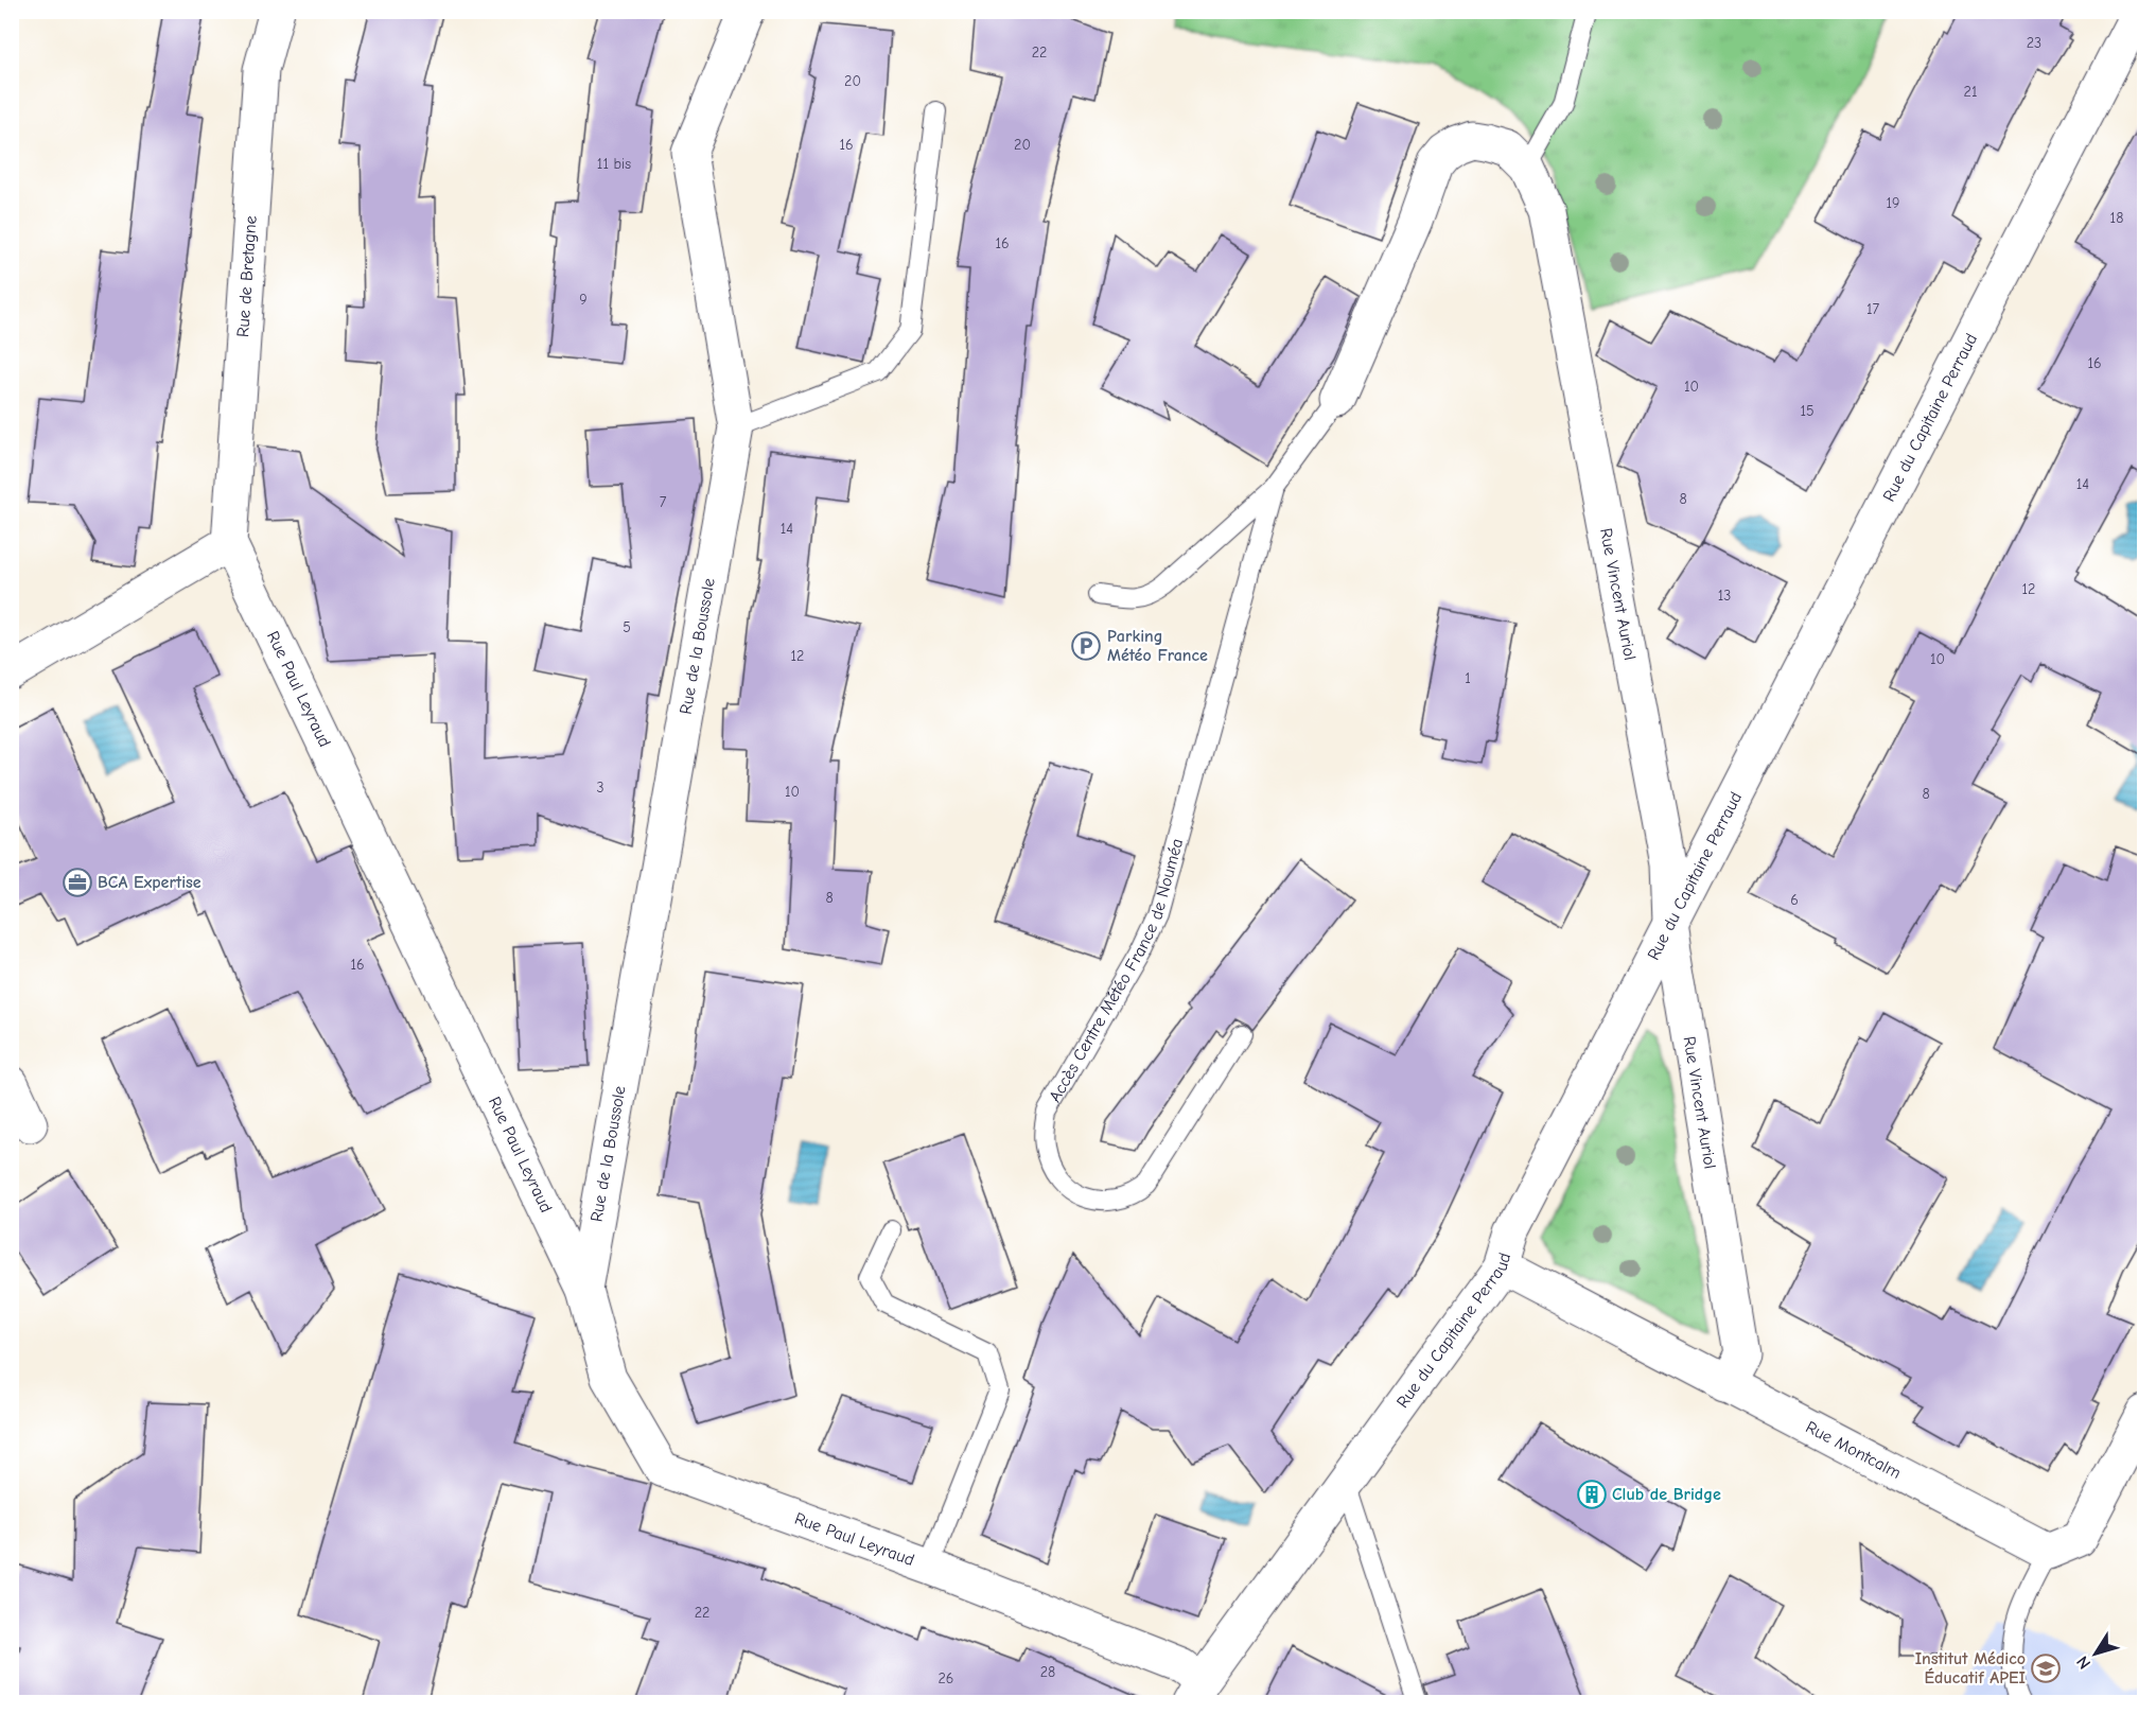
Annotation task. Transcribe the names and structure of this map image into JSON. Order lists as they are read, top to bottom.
{
  "streets": {
    "street": [
      "Rue de Bretagne",
      "Rue du Capitaine Perraud",
      "Rue Vincent Auriol",
      "Rue de la Boussole",
      "Rue Paul Leyraud",
      "Rue Montcalm"
    ],
    "lane": ["Accès Centre Météo France de Nouméa"]
  },
  "crossings": [
    ["Rue de Bretagne", "Rue Paul Leyraud"],
    ["Rue du Capitaine Perraud", "Rue Vincent Auriol"],
    ["Rue du Capitaine Perraud", "Rue Paul Leyraud"],
    ["Rue du Capitaine Perraud", "Rue Montcalm"],
    ["Rue Vincent Auriol", "Accès Centre Météo France de Nouméa"],
    ["Rue Vincent Auriol", "Rue Montcalm"],
    ["Rue de la Boussole", "Rue Paul Leyraud"]
  ],
  "places": {
    "parking": ["Parking Météo France"],
    "office": ["BCA Expertise"],
    "building": ["Club de Bridge"],
    "school or university": ["Institut Médico Éducatif APEI"]
  },
  "house_numbers": [
    "23",
    "22",
    "20",
    "21",
    "16",
    "20",
    "11 bis",
    "19",
    "18",
    "16",
    "9",
    "17",
    "16",
    "10",
    "15",
    "14",
    "8",
    "7",
    "14",
    "12",
    "13",
    "5",
    "12",
    "10",
    "1",
    "3",
    "10",
    "8",
    "8",
    "6",
    "16",
    "22",
    "28",
    "26"
  ],
  "north": "bottom left"
}
